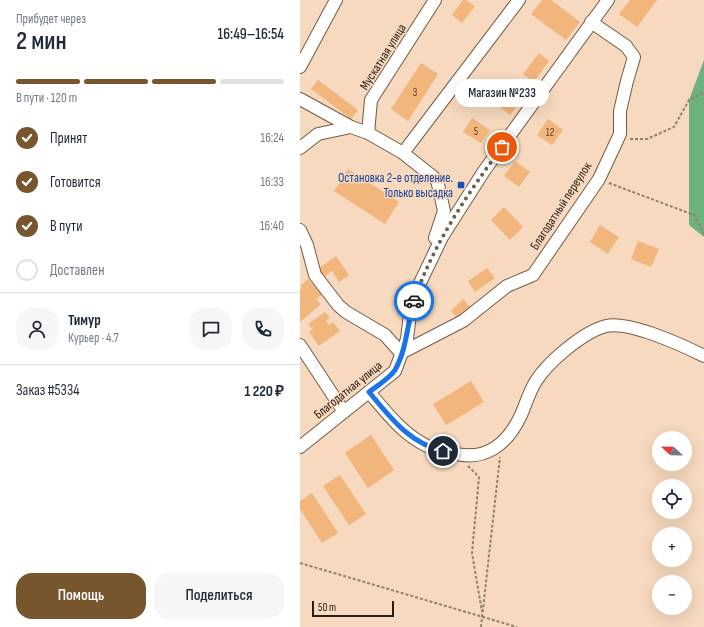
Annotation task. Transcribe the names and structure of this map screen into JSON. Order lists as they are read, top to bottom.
{
  "streets": {
    "street": ["Мускатная улица", "Благодатный переулок", "Благодатная улица"]
  },
  "crossings": [
    ["Благодатный переулок", "Благодатная улица"]
  ],
  "places": {
    "other": ["Магазин №233"],
    "transit": ["Остановка 2-е отделение. Только высадка"]
  },
  "house_numbers": ["3", "5", "12"],
  "scale_bar": "50 m",
  "north": "left",
  "page": {
    "heading": ["2 мин", "Прибудет через", "16:49–16:54"],
    "panel": [
      "Тимур",
      "Курьер · 4.7",
      "Заказ #5334",
      "1 220 ₽"
    ],
    "bar": "В пути · 120 m",
    "bubble": "Магазин №233",
    "list": [
      ["Принят", "16:24"],
      ["Готовится", "16:33"],
      ["В пути", "16:40"],
      "Доставлен"
    ],
    "map_buttons": ["+", "−"],
    "buttons": ["Помощь", "Поделиться"],
    "scale": "50 m"
  }
}
